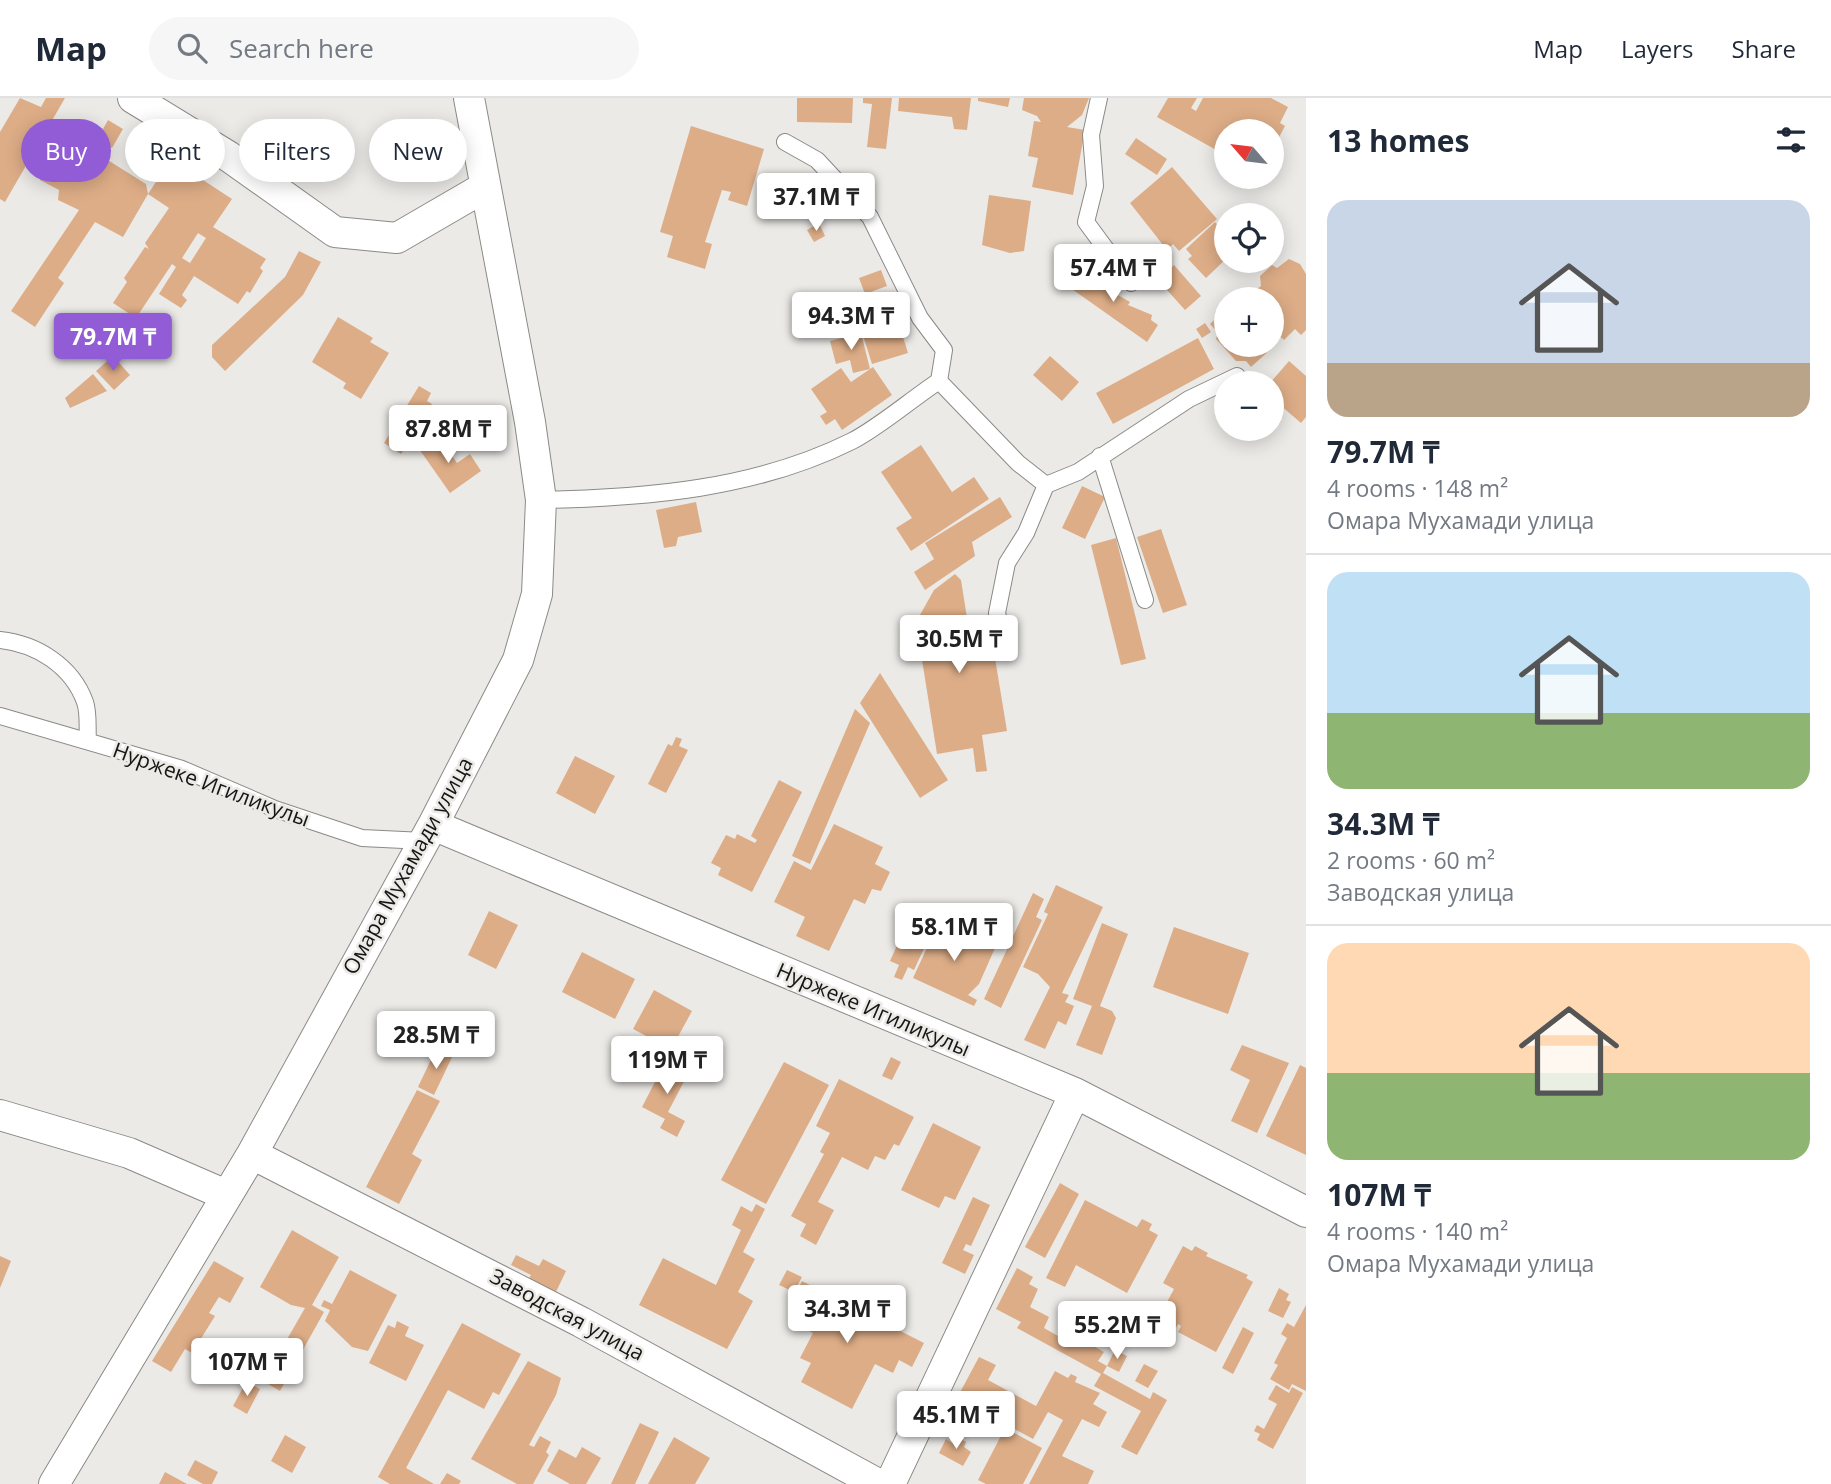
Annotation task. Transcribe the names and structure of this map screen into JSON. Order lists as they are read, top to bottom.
{
  "streets": {
    "street": ["Нуржеке Игиликулы", "Омара Мухамади улица", "Заводская улица"]
  },
  "crossings": [
    ["Нуржеке Игиликулы", "Омара Мухамади улица"],
    ["Омара Мухамади улица", "Заводская улица"]
  ],
  "north": "top left",
  "page": {
    "header": "Map",
    "search": "Search here",
    "nav": ["Map", "Layers", "Share"],
    "heading": "13 homes",
    "map_buttons": ["+", "−"],
    "chip": [
      "Buy",
      "Rent",
      "Filters",
      "New"
    ],
    "price": [
      "37.1M ₸",
      "57.4M ₸",
      "94.3M ₸",
      "79.7M ₸",
      "87.8M ₸",
      "30.5M ₸",
      "58.1M ₸",
      "28.5M ₸",
      "119M ₸",
      "34.3M ₸",
      "55.2M ₸",
      "107M ₸",
      "45.1M ₸"
    ],
    "list": [
      {
        "name": "79.7M ₸",
        "note": "4 rooms · 148 m² · Омара Мухамади улица"
      },
      {
        "name": "34.3M ₸",
        "note": "2 rooms · 60 m² · Заводская улица"
      },
      {
        "name": "107M ₸",
        "note": "4 rooms · 140 m² · Омара Мухамади улица"
      }
    ]
  }
}
